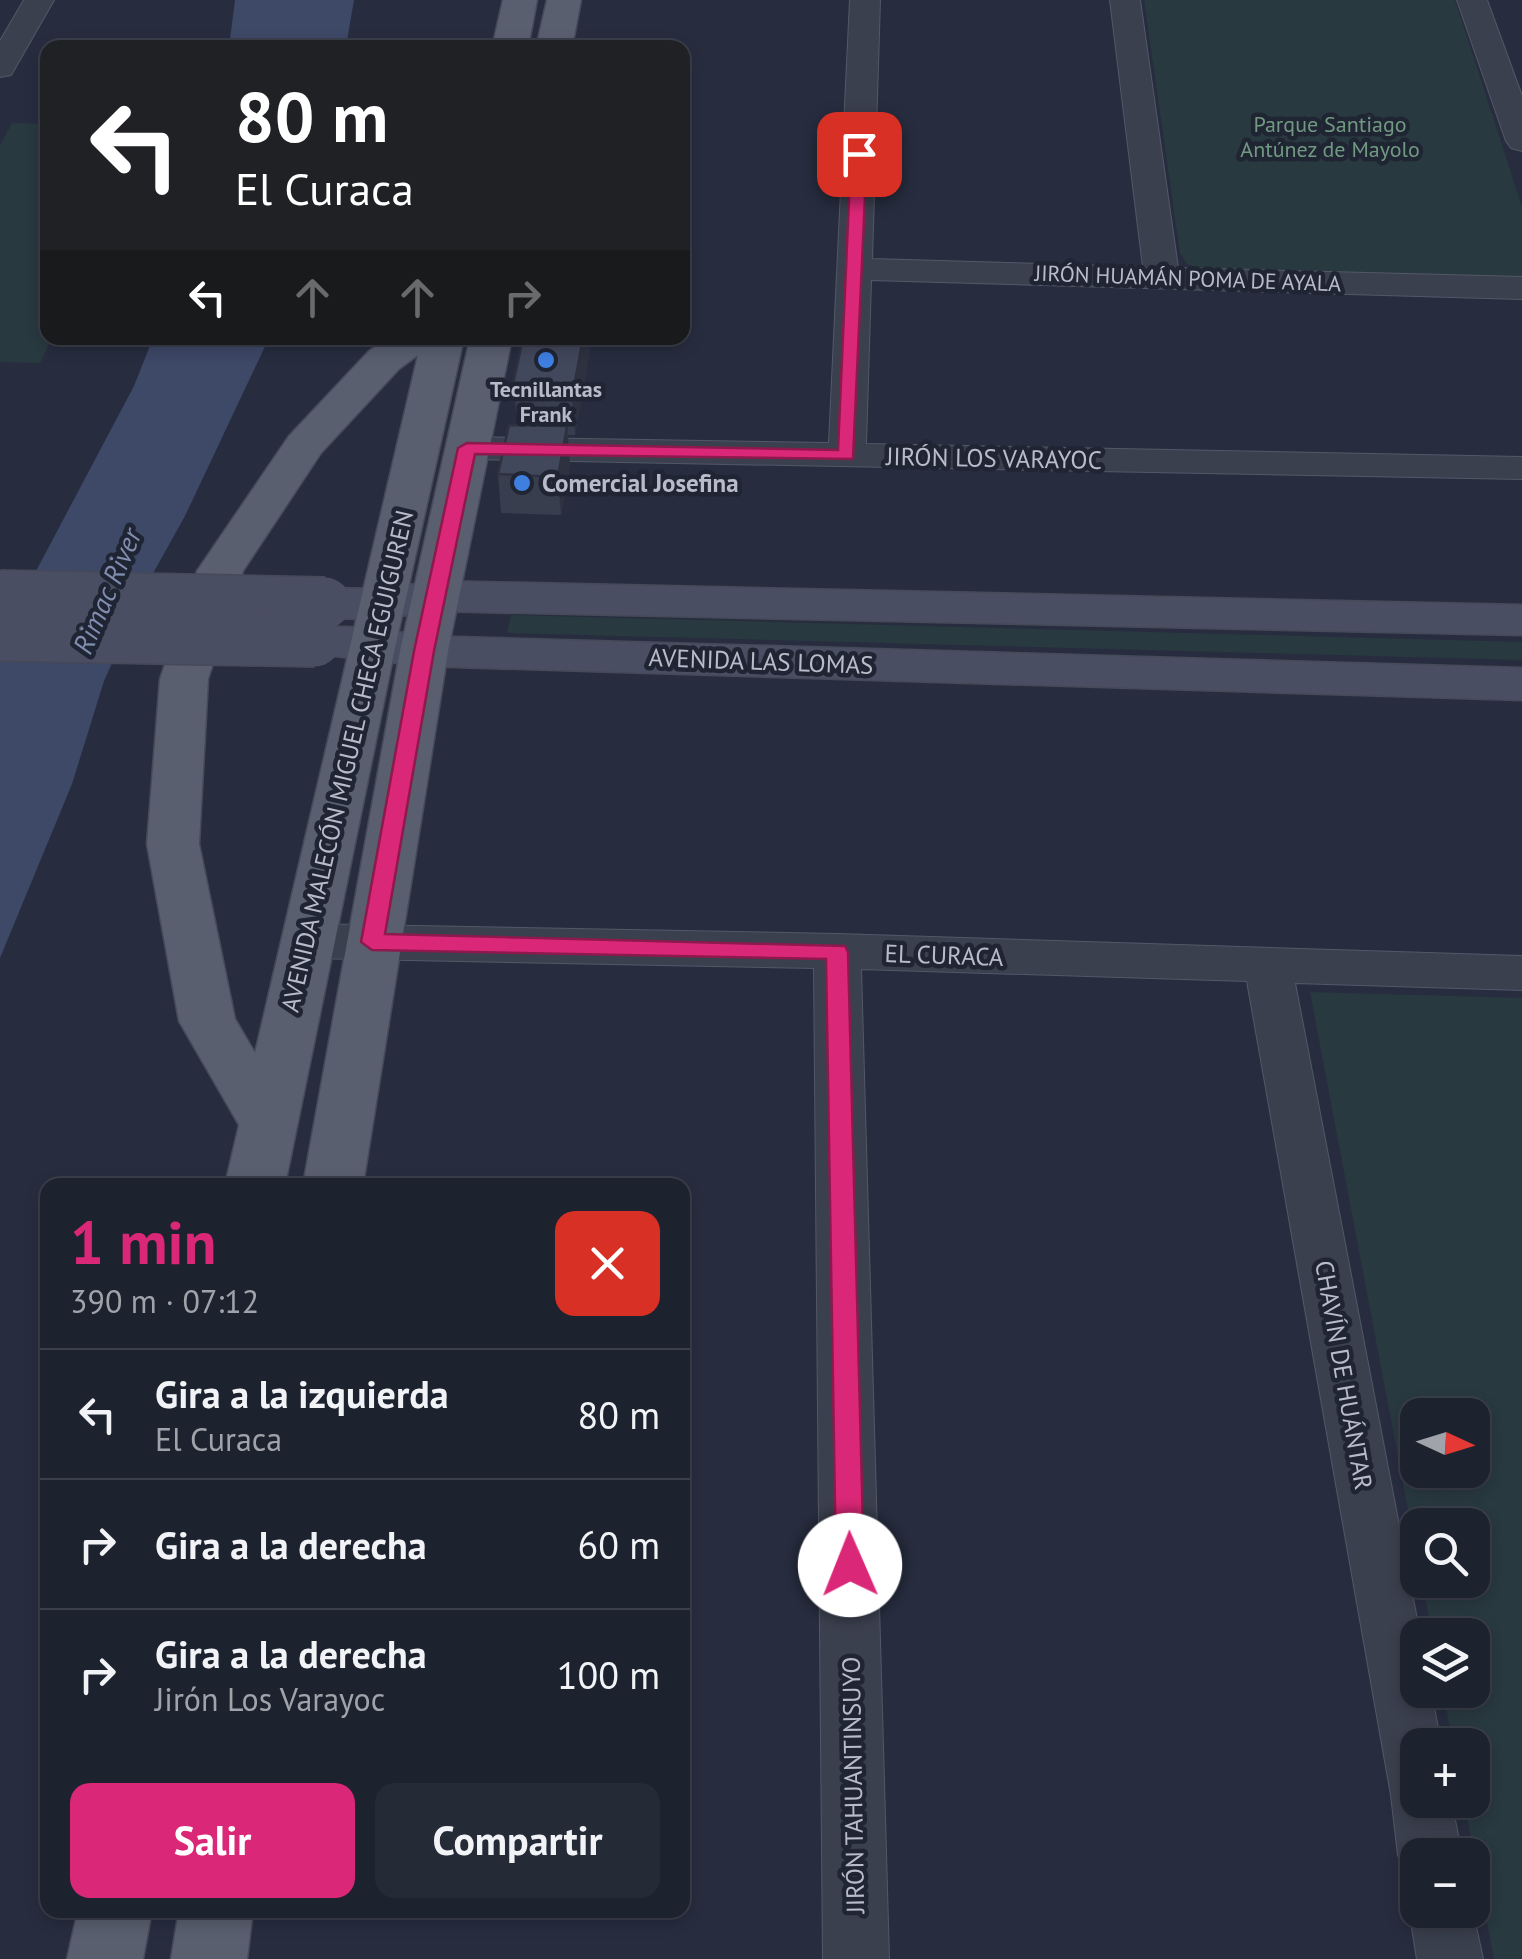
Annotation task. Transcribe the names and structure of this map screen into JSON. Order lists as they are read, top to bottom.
{
  "streets": {
    "main road": ["AVENIDA LAS LOMAS", "AVENIDA MALECÓN MIGUEL CHECA EGUIGUREN"],
    "street": [
      "JIRÓN HUAMÁN POMA DE AYALA",
      "JIRÓN LOS VARAYOC",
      "EL CURACA",
      "CHAVÍN DE HUÁNTAR",
      "JIRÓN TAHUANTINSUYO"
    ]
  },
  "crossings": [
    ["JIRÓN LOS VARAYOC", "AVENIDA MALECÓN MIGUEL CHECA EGUIGUREN"],
    ["AVENIDA LAS LOMAS", "AVENIDA MALECÓN MIGUEL CHECA EGUIGUREN"],
    ["AVENIDA MALECÓN MIGUEL CHECA EGUIGUREN", "EL CURACA"],
    ["EL CURACA", "CHAVÍN DE HUÁNTAR"],
    ["EL CURACA", "JIRÓN TAHUANTINSUYO"]
  ],
  "water": ["Rimac River"],
  "parks": ["Parque Santiago Antúnez de Mayolo"],
  "places": ["Tecnillantas Frank", "Comercial Josefina"],
  "north": "right",
  "page": {
    "turn": ["80 m", "El Curaca"],
    "heading": ["1 min", "390 m · 07:12"],
    "list": [
      {
        "name": "Gira a la izquierda",
        "note": "El Curaca",
        "value": "80 m"
      },
      {
        "name": "Gira a la derecha",
        "value": "60 m"
      },
      {
        "name": "Gira a la derecha",
        "note": "Jirón Los Varayoc",
        "value": "100 m"
      }
    ],
    "map_buttons": ["+", "−"],
    "buttons": ["Salir", "Compartir"]
  }
}
